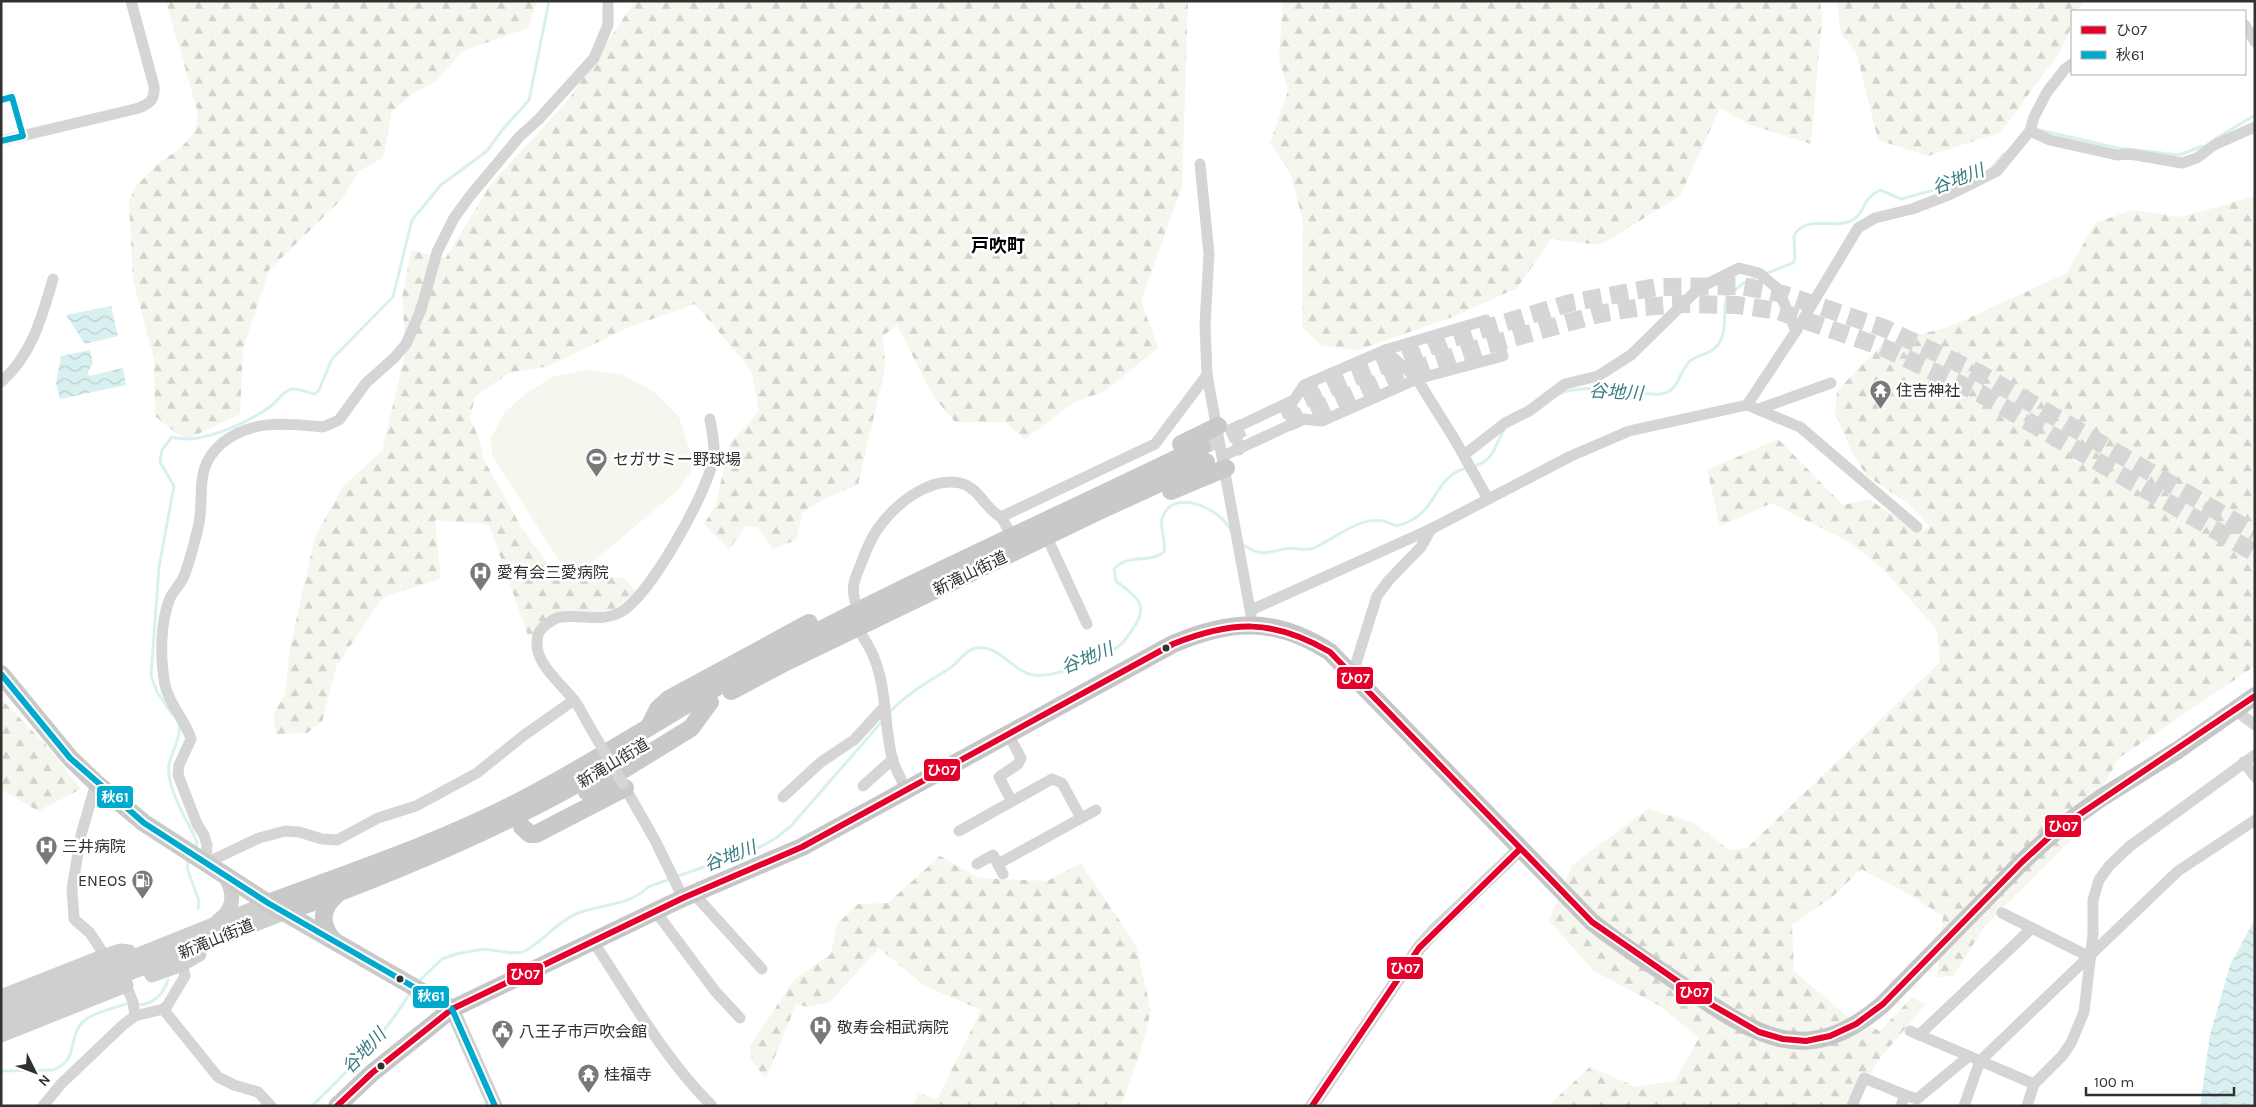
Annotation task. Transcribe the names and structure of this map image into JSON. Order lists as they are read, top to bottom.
{
  "streets": {
    "main road": ["新滝山街道"]
  },
  "districts": ["戸吹町"],
  "water": ["谷地川"],
  "places": {
    "temple": ["住吉神社", "桂福寺"],
    "sports": ["セガサミー野球場"],
    "hospital": ["愛有会三愛病院", "三井病院", "敬寿会相武病院"],
    "fuel station": ["ENEOS"],
    "public building": ["八王子市戸吹会館"]
  },
  "lines": ["transit line 秋61", "transit line ひ07"],
  "legend": ["ひ07", "秋61"],
  "scale_bar": "100 m",
  "north": "bottom right"
}
